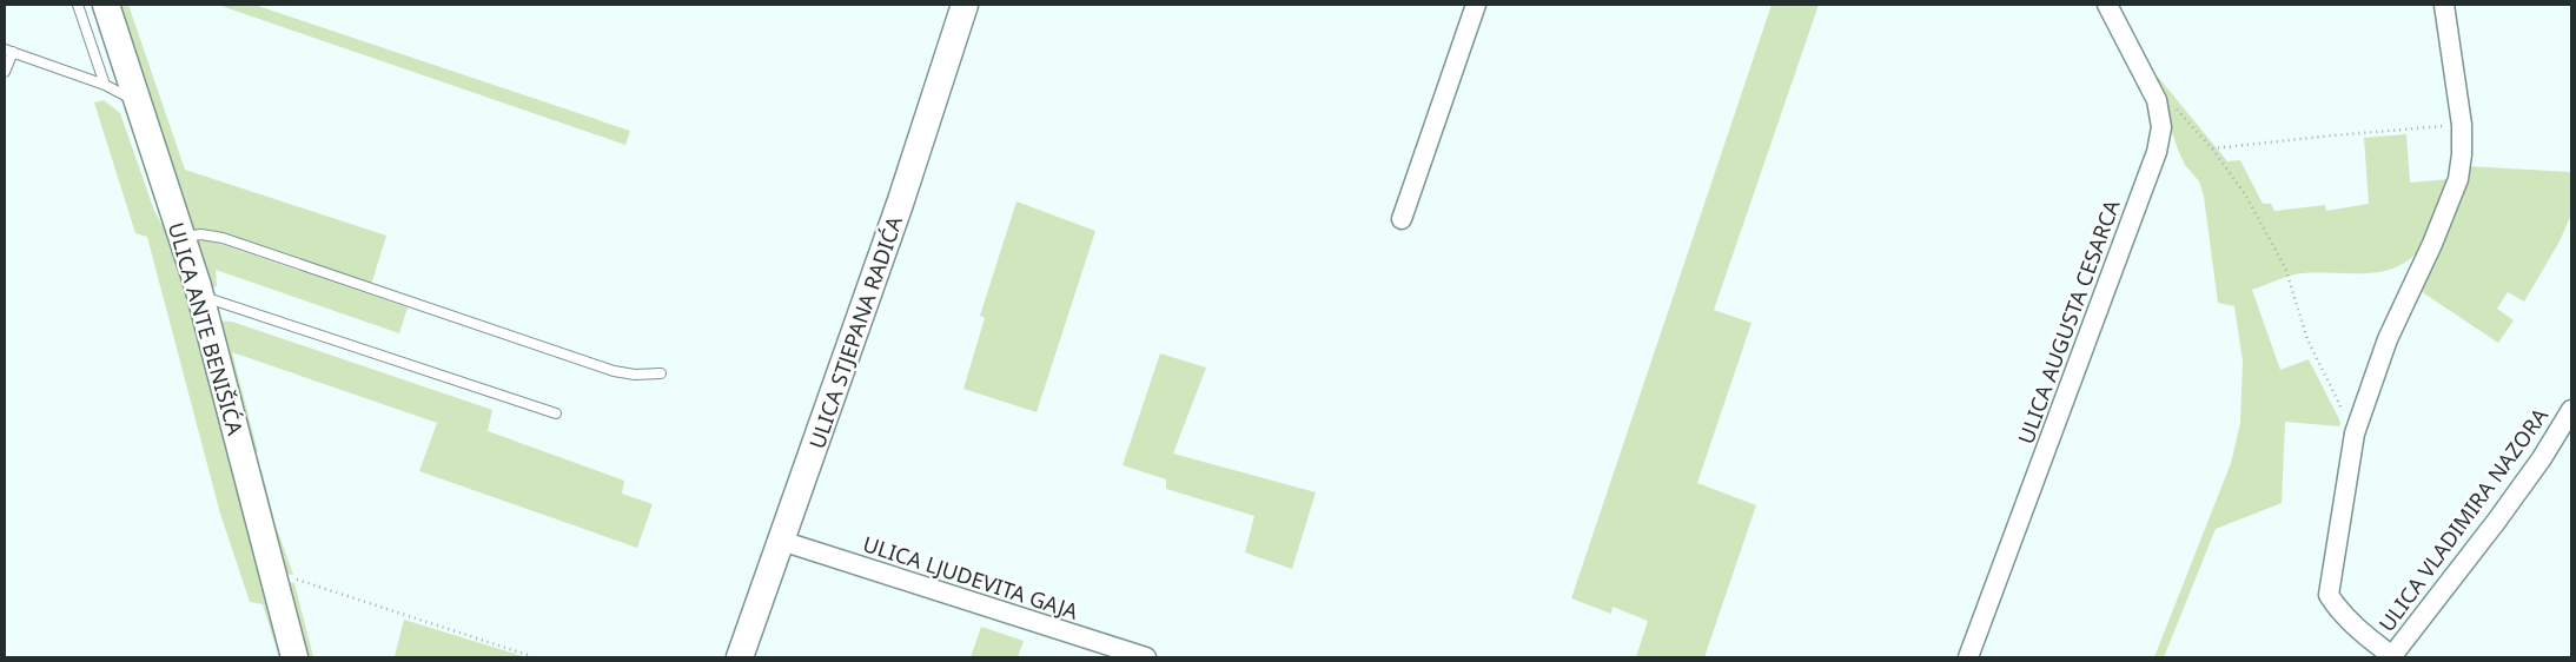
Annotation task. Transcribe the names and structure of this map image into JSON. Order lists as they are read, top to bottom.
{
  "streets": {
    "street": [
      "ULICA AUGUSTA CESARCA",
      "ULICA ANTE BENIŠIĆA",
      "ULICA STJEPANA RADIĆA",
      "ULICA VLADIMIRA NAZORA",
      "ULICA LJUDEVITA GAJA"
    ]
  },
  "crossings": [
    ["ULICA STJEPANA RADIĆA", "ULICA LJUDEVITA GAJA"]
  ]
}
